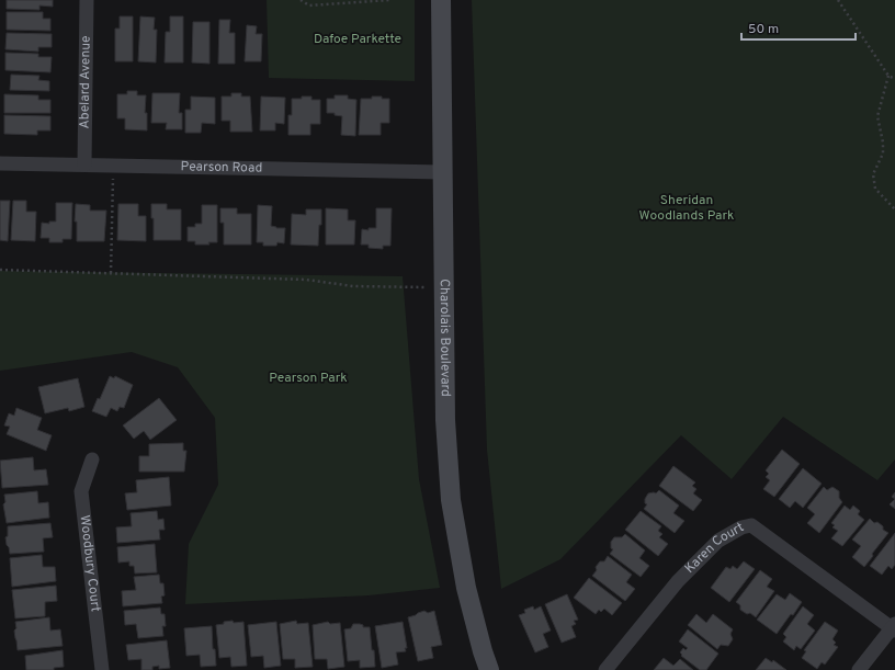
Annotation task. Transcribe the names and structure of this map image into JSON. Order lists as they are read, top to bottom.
{
  "streets": {
    "street": [
      "Abelard Avenue",
      "Pearson Road",
      "Charolais Boulevard",
      "Karen Court",
      "Woodbury Court"
    ]
  },
  "crossings": [
    ["Abelard Avenue", "Pearson Road"],
    ["Pearson Road", "Charolais Boulevard"]
  ],
  "parks": ["Dafoe Parkette", "Sheridan Woodlands Park", "Pearson Park"],
  "scale_bar": "50 m"
}
